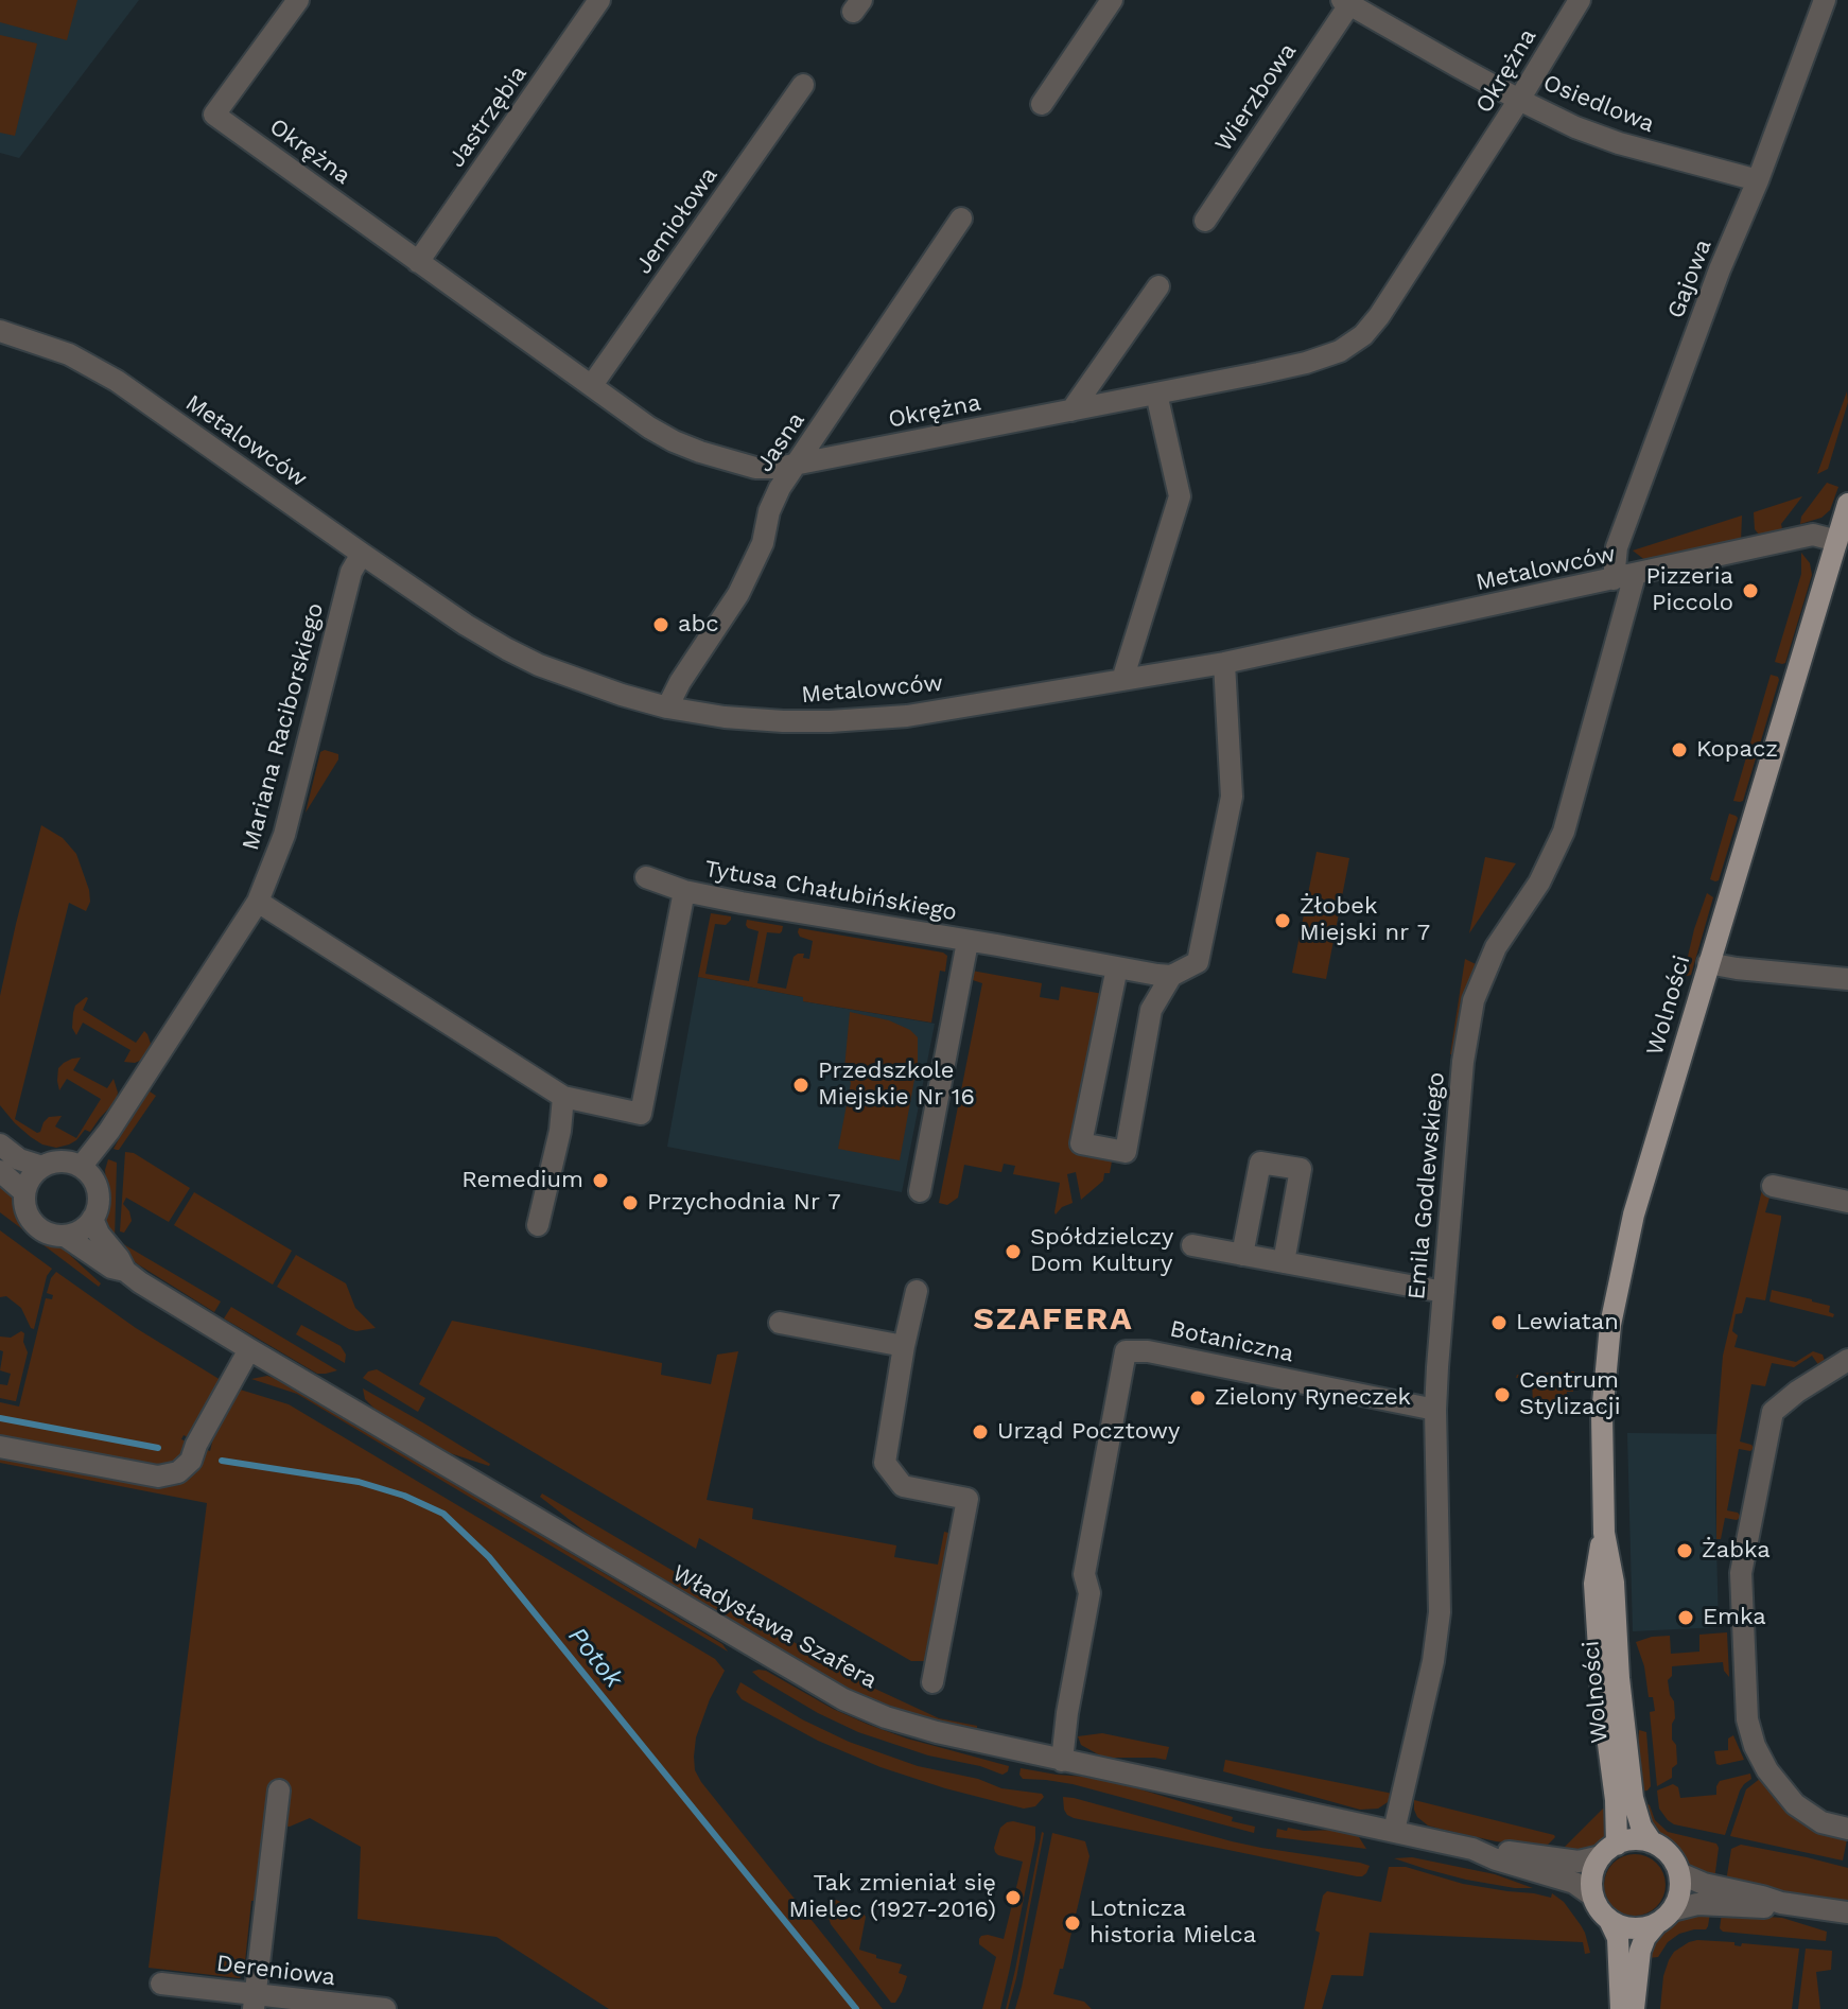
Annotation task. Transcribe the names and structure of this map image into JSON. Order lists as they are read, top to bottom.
{
  "streets": {
    "main road": ["Wolności"],
    "street": [
      "Okrężna",
      "Wierzbowa",
      "Osiedlowa",
      "Jastrzębia",
      "Jemiołowa",
      "Gajowa",
      "Metalowców",
      "Jasna",
      "Mariana Raciborskiego",
      "Tytusa Chałubińskiego",
      "Emila Godlewskiego",
      "Botaniczna",
      "Władysława Szafera",
      "Dereniowa"
    ]
  },
  "crossings": [
    ["Okrężna", "Osiedlowa"],
    ["Okrężna", "Jastrzębia"],
    ["Okrężna", "Jemiołowa"],
    ["Okrężna", "Jasna"],
    ["Wierzbowa", "Osiedlowa"],
    ["Osiedlowa", "Gajowa"],
    ["Gajowa", "Metalowców"],
    ["Gajowa", "Emila Godlewskiego"],
    ["Metalowców", "Jasna"],
    ["Metalowców", "Mariana Raciborskiego"],
    ["Metalowców", "Wolności"],
    ["Metalowców", "Emila Godlewskiego"],
    ["Mariana Raciborskiego", "Władysława Szafera"],
    ["Wolności", "Władysława Szafera"],
    ["Emila Godlewskiego", "Botaniczna"],
    ["Emila Godlewskiego", "Władysława Szafera"],
    ["Botaniczna", "Władysława Szafera"]
  ],
  "districts": ["SZAFERA"],
  "water": ["Potok"],
  "places": [
    "Pizzeria Piccolo",
    "abc",
    "Kopacz",
    "Żłobek Miejski nr 7",
    "Przedszkole Miejskie Nr 16",
    "Remedium",
    "Przychodnia Nr 7",
    "Spółdzielczy Dom Kultury",
    "Lewiatan",
    "Centrum Stylizacji",
    "Zielony Ryneczek",
    "Urząd Pocztowy",
    "Żabka",
    "Emka",
    "Tak zmieniał się Mielec (1927-2016)",
    "Lotnicza historia Mielca"
  ]
}
